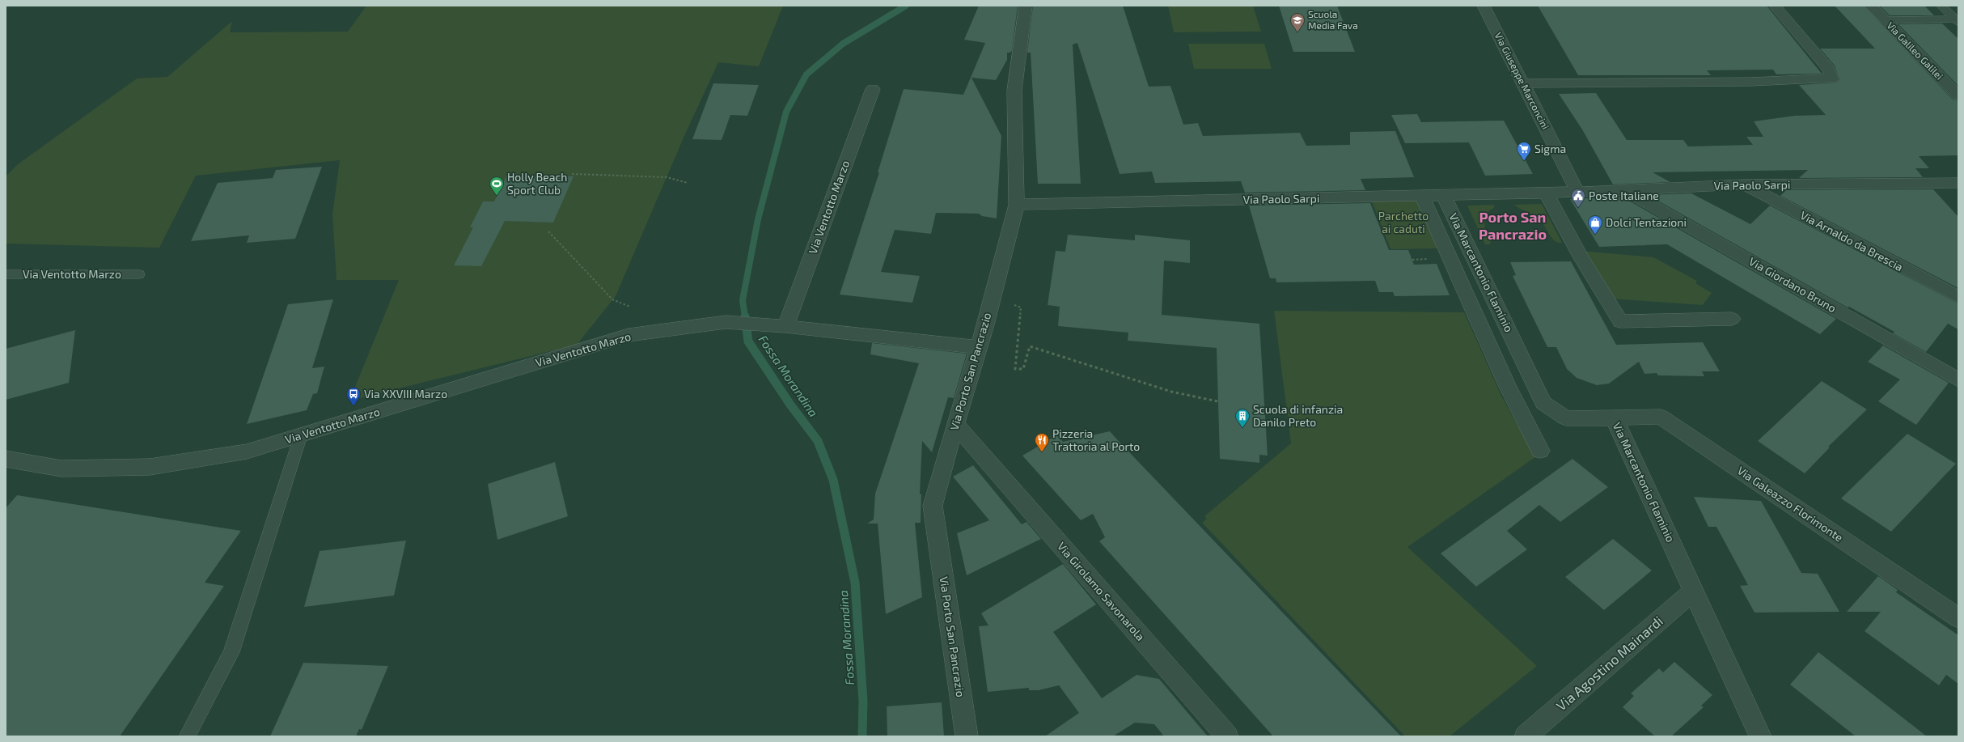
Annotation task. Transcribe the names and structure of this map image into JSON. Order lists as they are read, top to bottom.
{
  "streets": {
    "street": [
      "Via Galileo Galilei",
      "Via Giuseppe Marconcini",
      "Via Paolo Sarpi",
      "Via Ventotto Marzo",
      "Via Arnaldo da Brescia",
      "Via Marcantonio Flaminio",
      "Via Giordano Bruno",
      "Via Porto San Pancrazio",
      "Via Galeazzo Florimonte",
      "Via Girolamo Savonarola",
      "Via Agostino Mainardi"
    ]
  },
  "crossings": [
    ["Via Giuseppe Marconcini", "Via Paolo Sarpi"],
    ["Via Paolo Sarpi", "Via Arnaldo da Brescia"],
    ["Via Paolo Sarpi", "Via Marcantonio Flaminio"],
    ["Via Paolo Sarpi", "Via Giordano Bruno"],
    ["Via Paolo Sarpi", "Via Porto San Pancrazio"],
    ["Via Ventotto Marzo", "Via Porto San Pancrazio"],
    ["Via Marcantonio Flaminio", "Via Galeazzo Florimonte"],
    ["Via Marcantonio Flaminio", "Via Agostino Mainardi"],
    ["Via Porto San Pancrazio", "Via Girolamo Savonarola"]
  ],
  "districts": ["Porto San Pancrazio"],
  "water": ["Fossa Morandina"],
  "parks": ["Parchetto ai caduti"],
  "places": {
    "school or university": ["Scuola Media Fava"],
    "supermarket": ["Sigma"],
    "sports": ["Holly Beach Sport Club"],
    "public building": ["Poste Italiane"],
    "shop": ["Dolci Tentazioni"],
    "bus stop": ["Via XXVIII Marzo"],
    "building": ["Scuola di infanzia Danilo Preto"],
    "restaurant": ["Pizzeria Trattoria al Porto"]
  }
}
